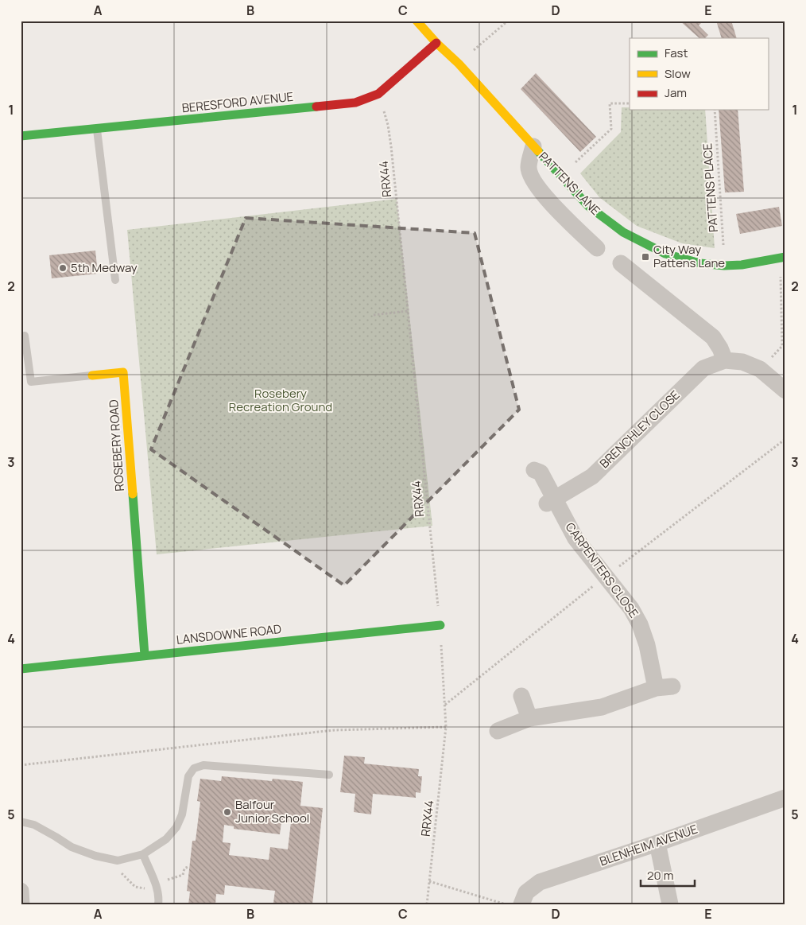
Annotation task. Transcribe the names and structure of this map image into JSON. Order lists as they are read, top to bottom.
{
  "streets": {
    "street": [
      "BERESFORD AVENUE",
      "PATTENS LANE",
      "BRENCHLEY CLOSE",
      "ROSEBERY ROAD",
      "CARPENTERS CLOSE",
      "LANSDOWNE ROAD",
      "BLENHEIM AVENUE"
    ],
    "path": ["RRX44", "PATTENS PLACE"]
  },
  "crossings": [
    ["BERESFORD AVENUE", "RRX44"],
    ["BERESFORD AVENUE", "PATTENS LANE"],
    ["RRX44", "LANSDOWNE ROAD"],
    ["PATTENS LANE", "PATTENS PLACE"],
    ["BRENCHLEY CLOSE", "CARPENTERS CLOSE"],
    ["ROSEBERY ROAD", "LANSDOWNE ROAD"]
  ],
  "parks": ["Rosebery Recreation Ground"],
  "places": {
    "transit": ["City Way Pattens Lane"],
    "other": ["5th Medway", "Balfour Junior School"]
  },
  "legend": ["Fast", "Slow", "Jam"],
  "scale_bar": "20 m",
  "grid": {
    "columns": [
      "A",
      "B",
      "C",
      "D",
      "E"
    ],
    "rows": [
      "1",
      "2",
      "3",
      "4",
      "5"
    ]
  }
}
